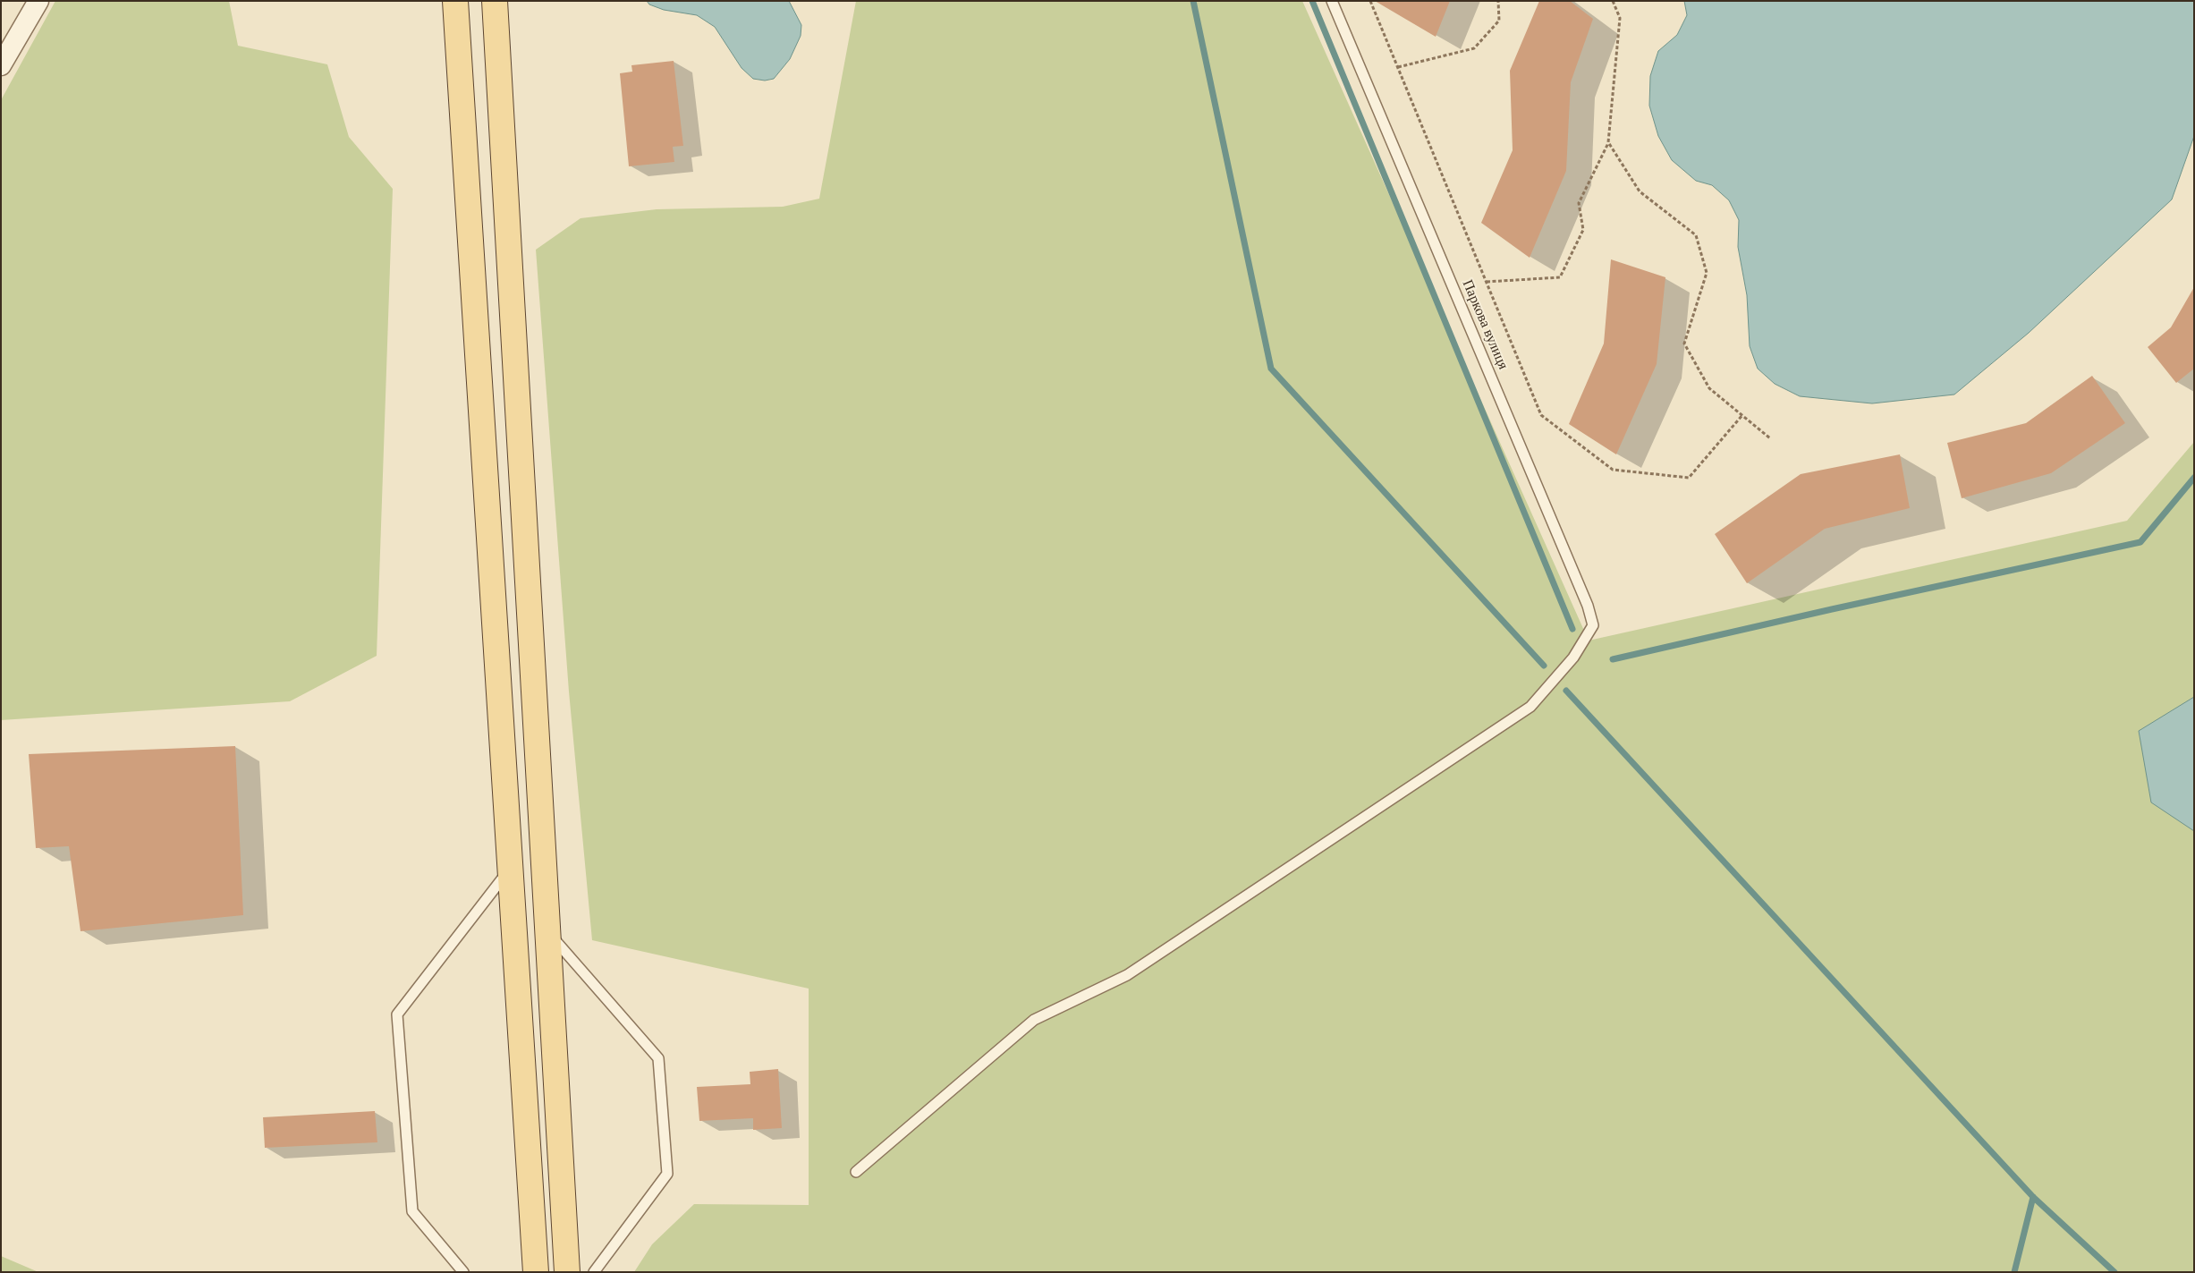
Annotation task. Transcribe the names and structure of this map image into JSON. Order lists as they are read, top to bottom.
{
  "streets": {
    "lane": ["Паркова вулиця"]
  }
}
